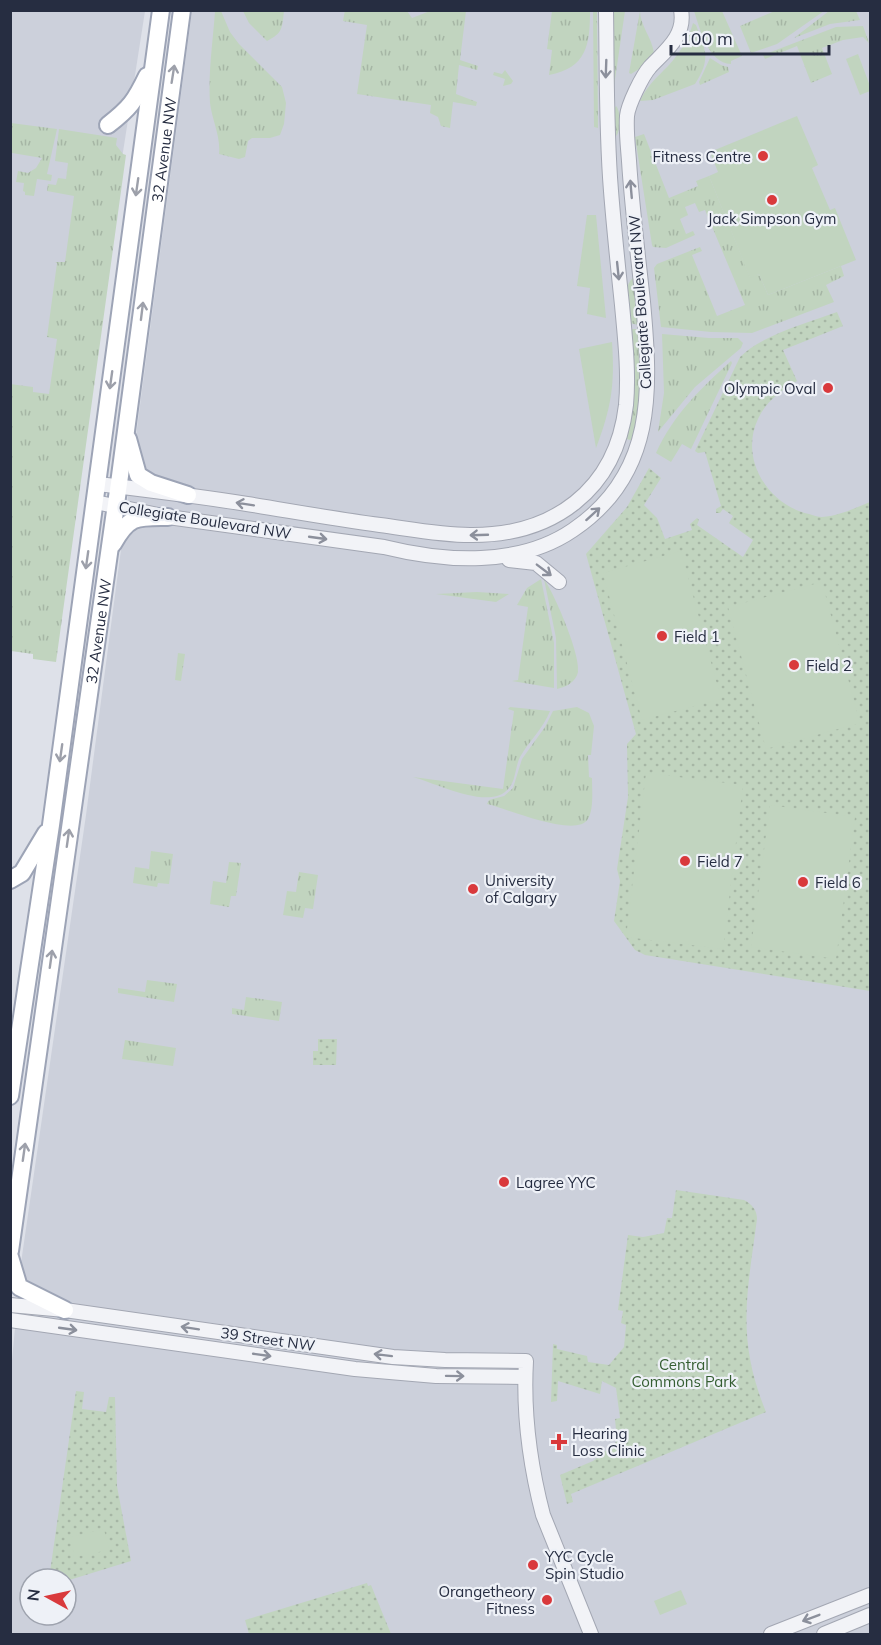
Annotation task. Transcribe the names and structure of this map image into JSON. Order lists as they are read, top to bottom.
{
  "streets": {
    "main road": ["32 Avenue NW"],
    "street": ["Collegiate Boulevard NW", "39 Street NW"]
  },
  "crossings": [
    ["32 Avenue NW", "Collegiate Boulevard NW"]
  ],
  "parks": ["Central Commons Park"],
  "places": {
    "other": [
      "Fitness Centre",
      "Jack Simpson Gym",
      "Olympic Oval",
      "Field 1",
      "Field 2",
      "Field 7",
      "Field 6",
      "University of Calgary",
      "Lagree YYC",
      "YYC Cycle Spin Studio",
      "Orangetheory Fitness"
    ],
    "health": ["Hearing Loss Clinic"]
  },
  "scale_bar": "100 m",
  "north": "left"
}
